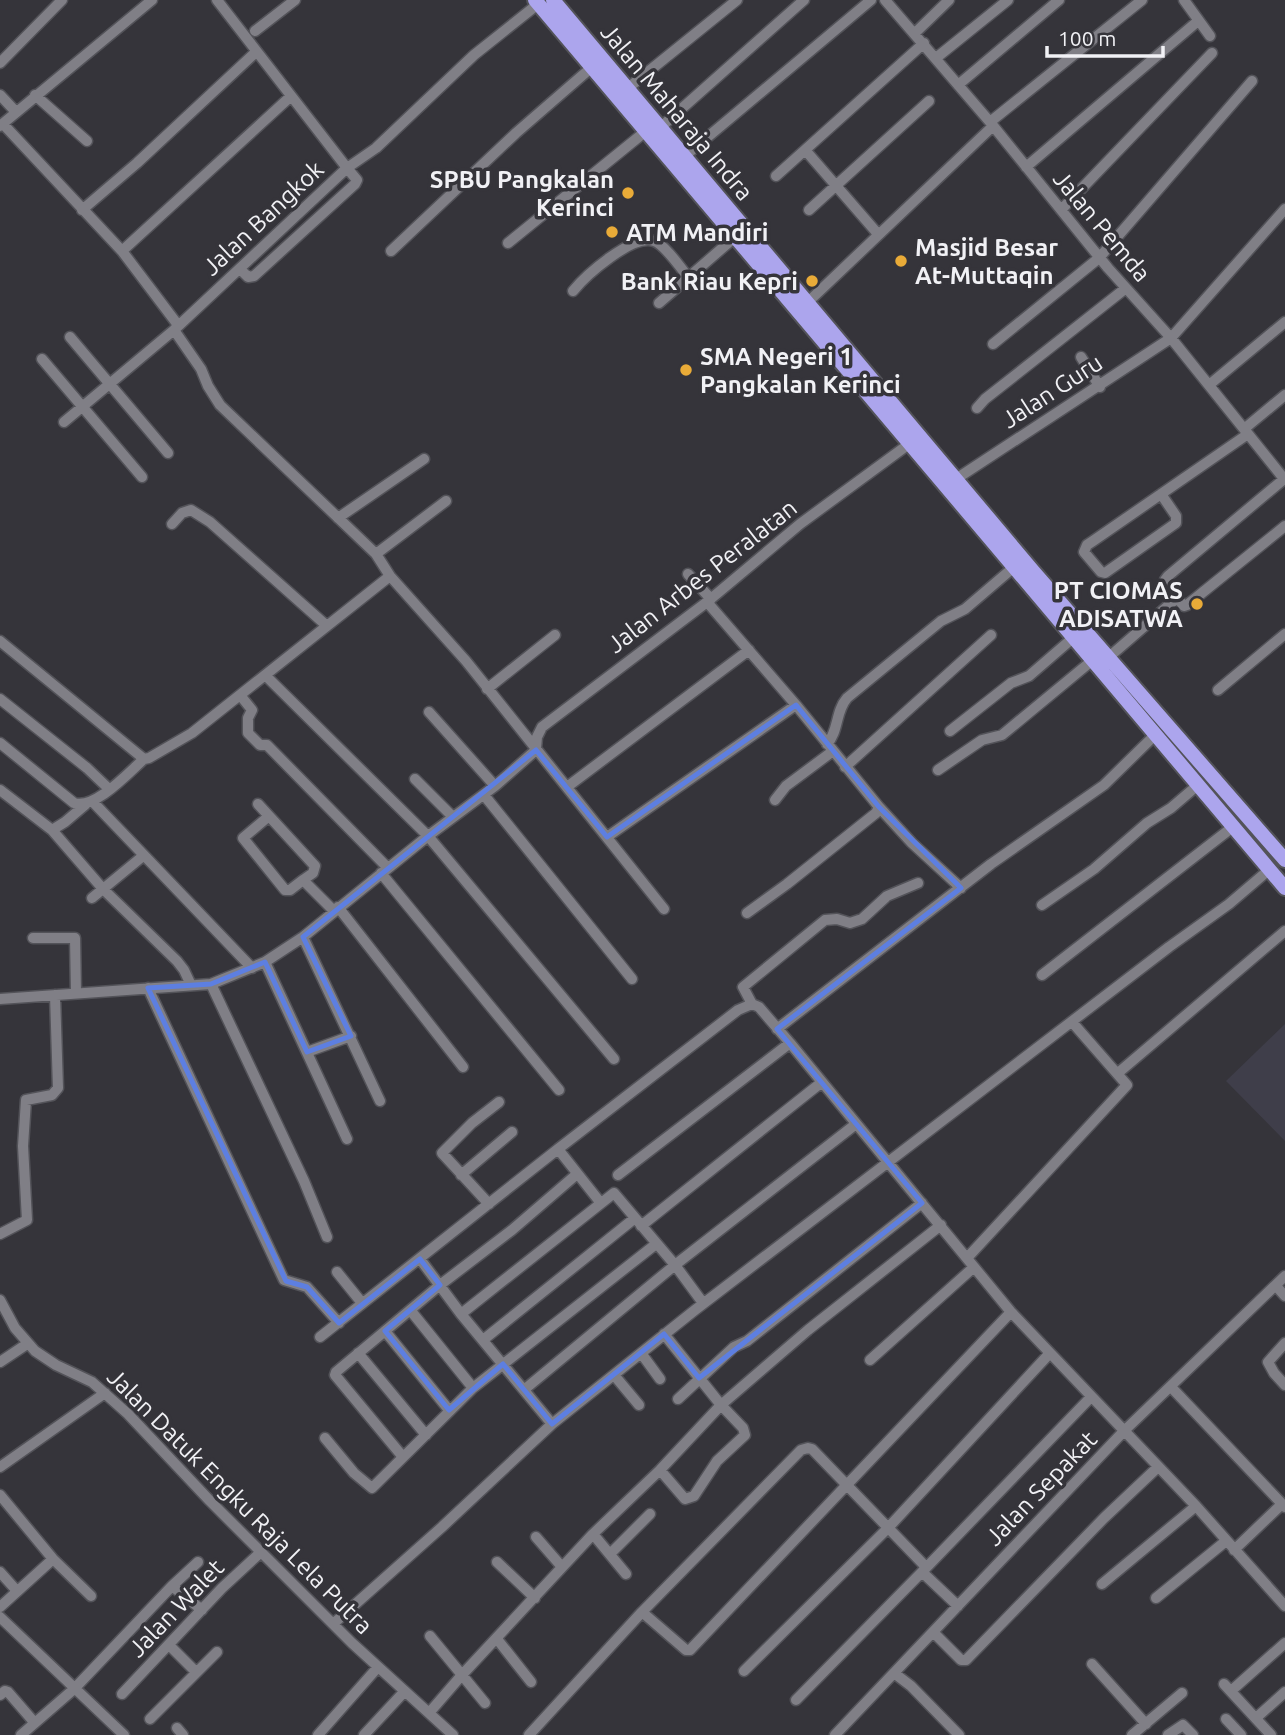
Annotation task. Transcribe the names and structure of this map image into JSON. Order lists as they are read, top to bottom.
{
  "streets": {
    "highway": ["Jalan Maharaja Indra"],
    "street": [
      "Jalan Bangkok",
      "Jalan Pemda",
      "Jalan Guru",
      "Jalan Arbes Peralatan",
      "Jalan Sepakat",
      "Jalan Datuk Engku Raja Lela Putra",
      "Jalan Walet"
    ]
  },
  "crossings": [
    ["Jalan Maharaja Indra", "Jalan Guru"],
    ["Jalan Maharaja Indra", "Jalan Arbes Peralatan"],
    ["Jalan Pemda", "Jalan Guru"],
    ["Jalan Datuk Engku Raja Lela Putra", "Jalan Walet"]
  ],
  "places": [
    "SPBU Pangkalan Kerinci",
    "ATM Mandiri",
    "Masjid Besar At-Muttaqin",
    "Bank Riau Kepri",
    "SMA Negeri 1 Pangkalan Kerinci",
    "PT CIOMAS ADISATWA"
  ],
  "scale_bar": "100 m"
}
